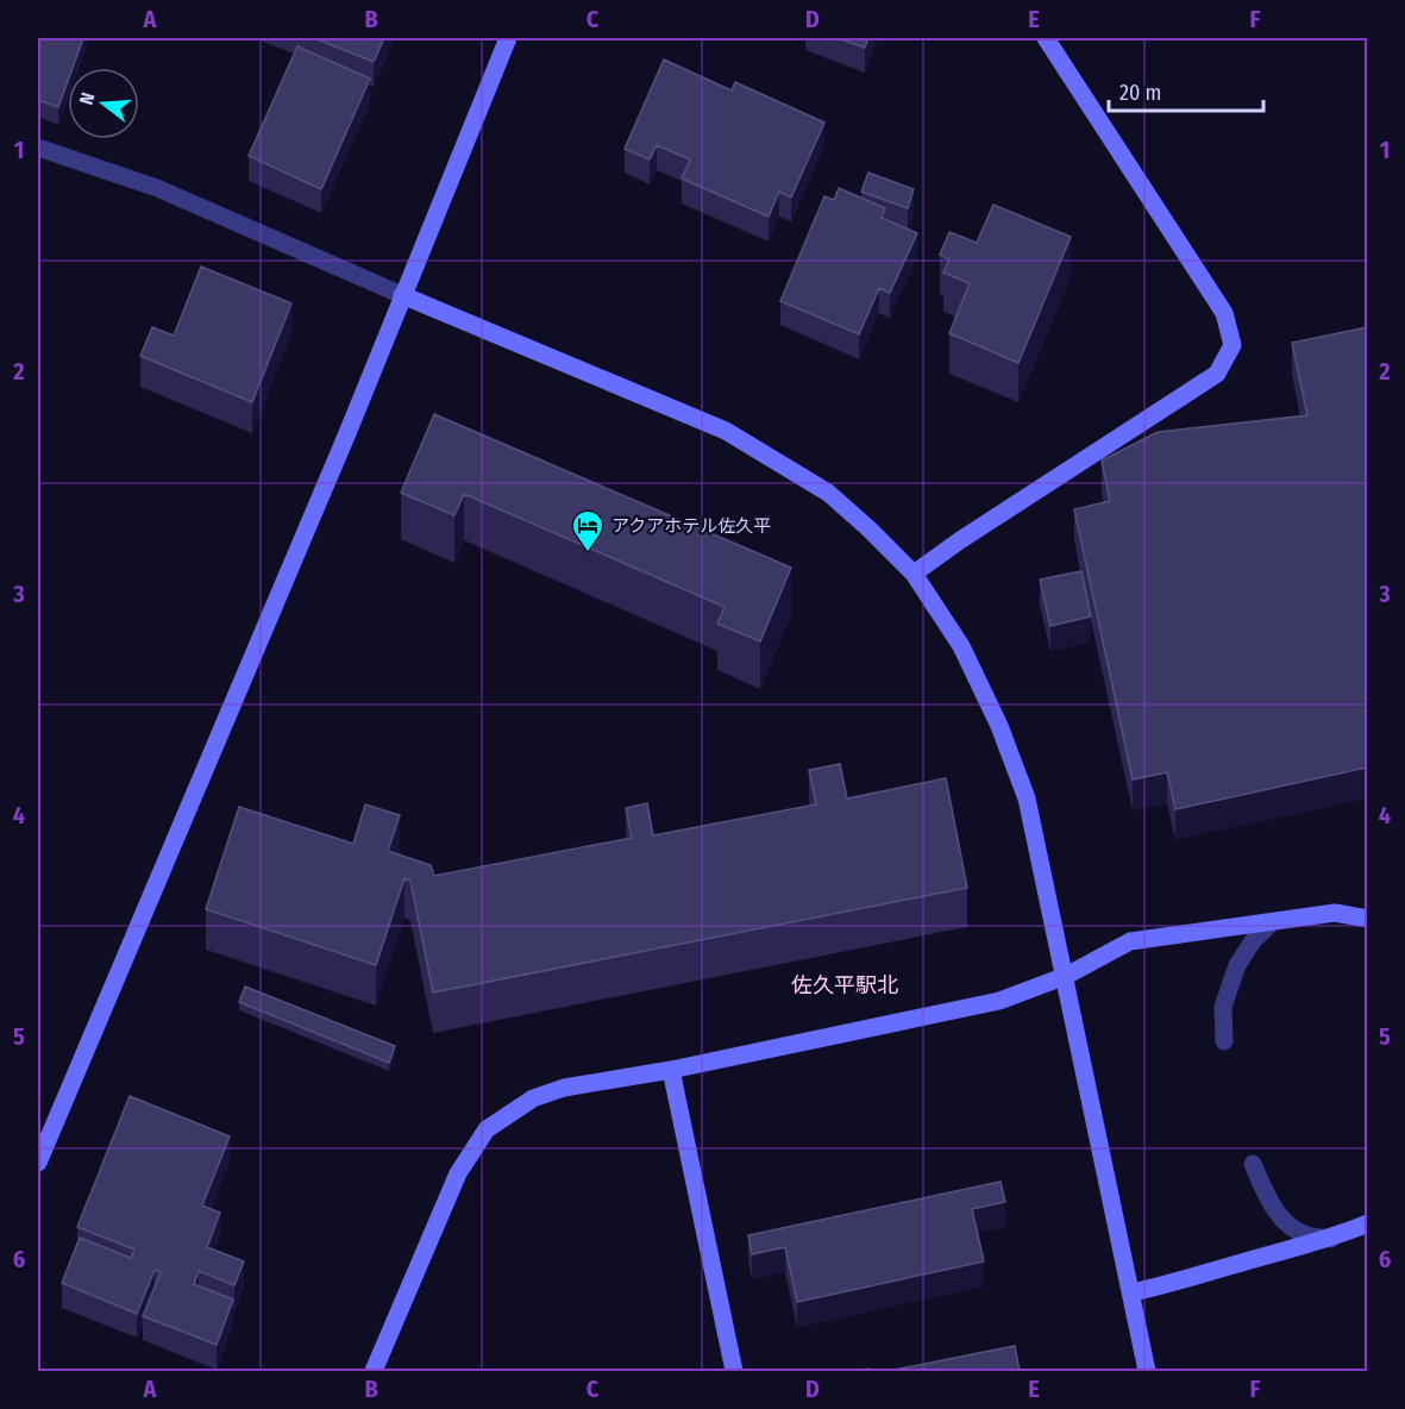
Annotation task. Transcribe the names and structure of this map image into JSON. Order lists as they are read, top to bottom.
{
  "districts": ["佐久平駅北"],
  "places": {
    "hotel": ["アクアホテル佐久平"]
  },
  "scale_bar": "20 m",
  "north": "left",
  "grid": {
    "columns": [
      "A",
      "B",
      "C",
      "D",
      "E",
      "F"
    ],
    "rows": [
      "1",
      "2",
      "3",
      "4",
      "5",
      "6"
    ]
  }
}
